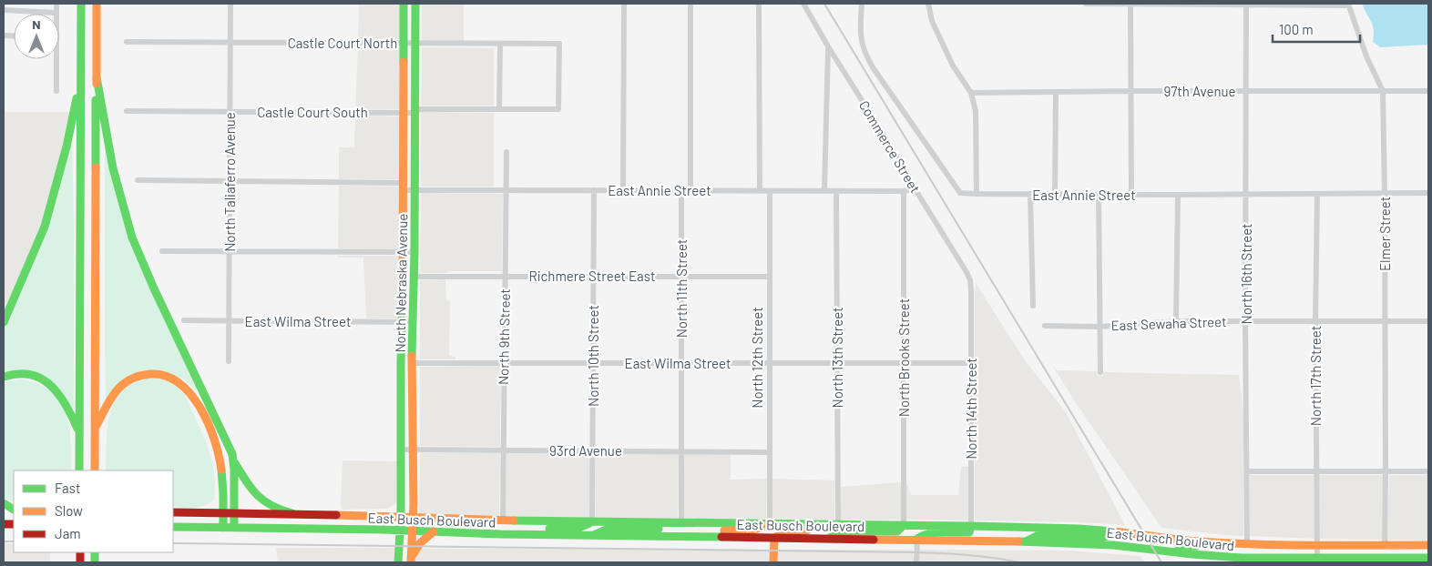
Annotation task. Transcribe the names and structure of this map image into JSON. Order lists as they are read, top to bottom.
{
  "streets": {
    "main road": ["North Nebraska Avenue", "East Busch Boulevard"],
    "street": [
      "Castle Court North",
      "97th Avenue",
      "Castle Court South",
      "Commerce Street",
      "North Taliaferro Avenue",
      "East Annie Street",
      "Elmer Street",
      "North 16th Street",
      "Richmere Street East",
      "North 11th Street",
      "East Wilma Street",
      "East Sewaha Street",
      "North 9th Street",
      "North 10th Street",
      "North 12th Street",
      "North 13th Street",
      "North Brooks Street",
      "North 17th Street",
      "North 14th Street",
      "93rd Avenue"
    ]
  },
  "crossings": [
    ["Castle Court North", "Castle Court South"],
    ["Castle Court North", "North Taliaferro Avenue"],
    ["Castle Court North", "North Nebraska Avenue"],
    ["97th Avenue", "Elmer Street"],
    ["97th Avenue", "North 16th Street"],
    ["Castle Court South", "North Taliaferro Avenue"],
    ["Castle Court South", "North Nebraska Avenue"],
    ["Commerce Street", "East Annie Street"],
    ["Commerce Street", "North 14th Street"],
    ["North Taliaferro Avenue", "East Annie Street"],
    ["North Taliaferro Avenue", "East Wilma Street"],
    ["East Annie Street", "Elmer Street"],
    ["East Annie Street", "North 16th Street"],
    ["East Annie Street", "North Nebraska Avenue"],
    ["East Annie Street", "North 11th Street"],
    ["East Annie Street", "North 9th Street"],
    ["East Annie Street", "North 10th Street"],
    ["East Annie Street", "North 12th Street"],
    ["East Annie Street", "North 13th Street"],
    ["East Annie Street", "North Brooks Street"],
    ["East Annie Street", "North 17th Street"],
    ["Elmer Street", "East Sewaha Street"],
    ["Elmer Street", "East Busch Boulevard"],
    ["North 16th Street", "East Sewaha Street"],
    ["North 16th Street", "East Busch Boulevard"],
    ["Richmere Street East", "North Nebraska Avenue"],
    ["Richmere Street East", "North 11th Street"],
    ["Richmere Street East", "North 9th Street"],
    ["Richmere Street East", "North 10th Street"],
    ["Richmere Street East", "North 12th Street"],
    ["North Nebraska Avenue", "East Wilma Street"],
    ["North Nebraska Avenue", "93rd Avenue"],
    ["North Nebraska Avenue", "East Busch Boulevard"],
    ["North 11th Street", "East Wilma Street"],
    ["North 11th Street", "93rd Avenue"],
    ["North 11th Street", "East Busch Boulevard"],
    ["East Wilma Street", "North 9th Street"],
    ["East Wilma Street", "North 10th Street"],
    ["East Wilma Street", "North 12th Street"],
    ["East Wilma Street", "North 13th Street"],
    ["East Wilma Street", "North Brooks Street"],
    ["East Wilma Street", "North 14th Street"],
    ["East Sewaha Street", "North 17th Street"],
    ["North 9th Street", "93rd Avenue"],
    ["North 9th Street", "East Busch Boulevard"],
    ["North 10th Street", "93rd Avenue"],
    ["North 10th Street", "East Busch Boulevard"],
    ["North 12th Street", "93rd Avenue"],
    ["North 12th Street", "East Busch Boulevard"],
    ["North 13th Street", "East Busch Boulevard"],
    ["North Brooks Street", "East Busch Boulevard"],
    ["North 17th Street", "East Busch Boulevard"],
    ["North 14th Street", "East Busch Boulevard"]
  ],
  "legend": ["Fast", "Slow", "Jam"],
  "scale_bar": "100 m",
  "north": "top"
}
